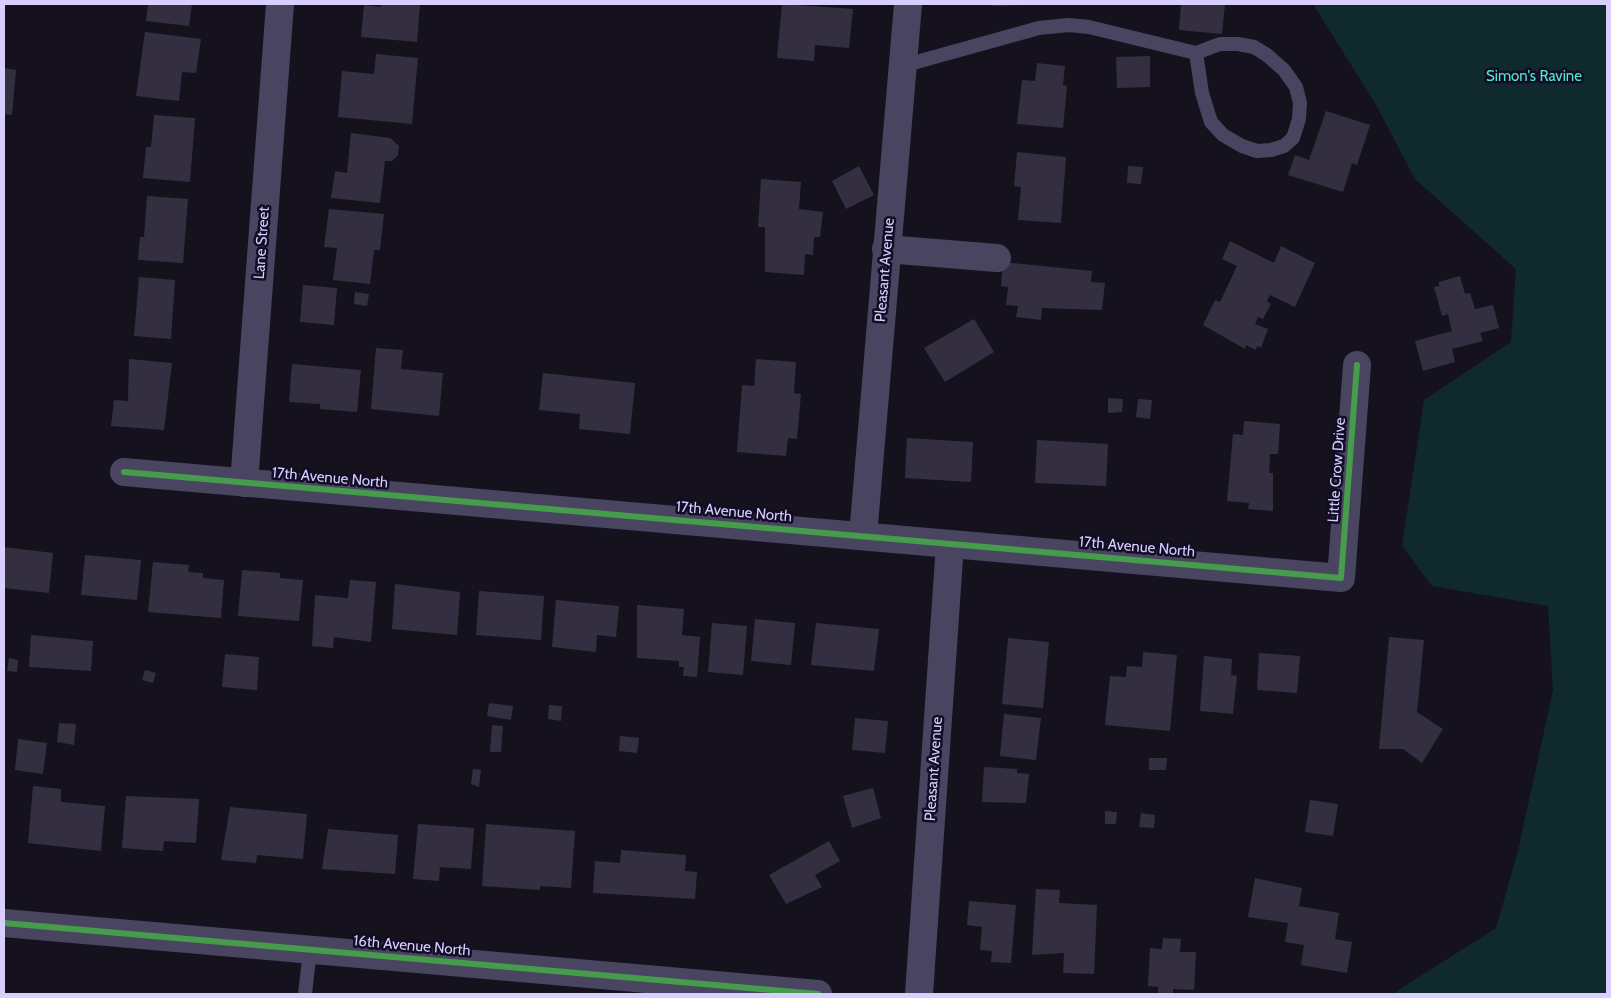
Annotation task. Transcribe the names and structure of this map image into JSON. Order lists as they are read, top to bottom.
{
  "streets": {
    "street": [
      "Lane Street",
      "Pleasant Avenue",
      "Little Crow Drive",
      "17th Avenue North",
      "16th Avenue North"
    ]
  },
  "crossings": [
    ["Lane Street", "17th Avenue North"],
    ["Pleasant Avenue", "17th Avenue North"],
    ["Little Crow Drive", "17th Avenue North"]
  ],
  "parks": ["Simon's Ravine"]
}
